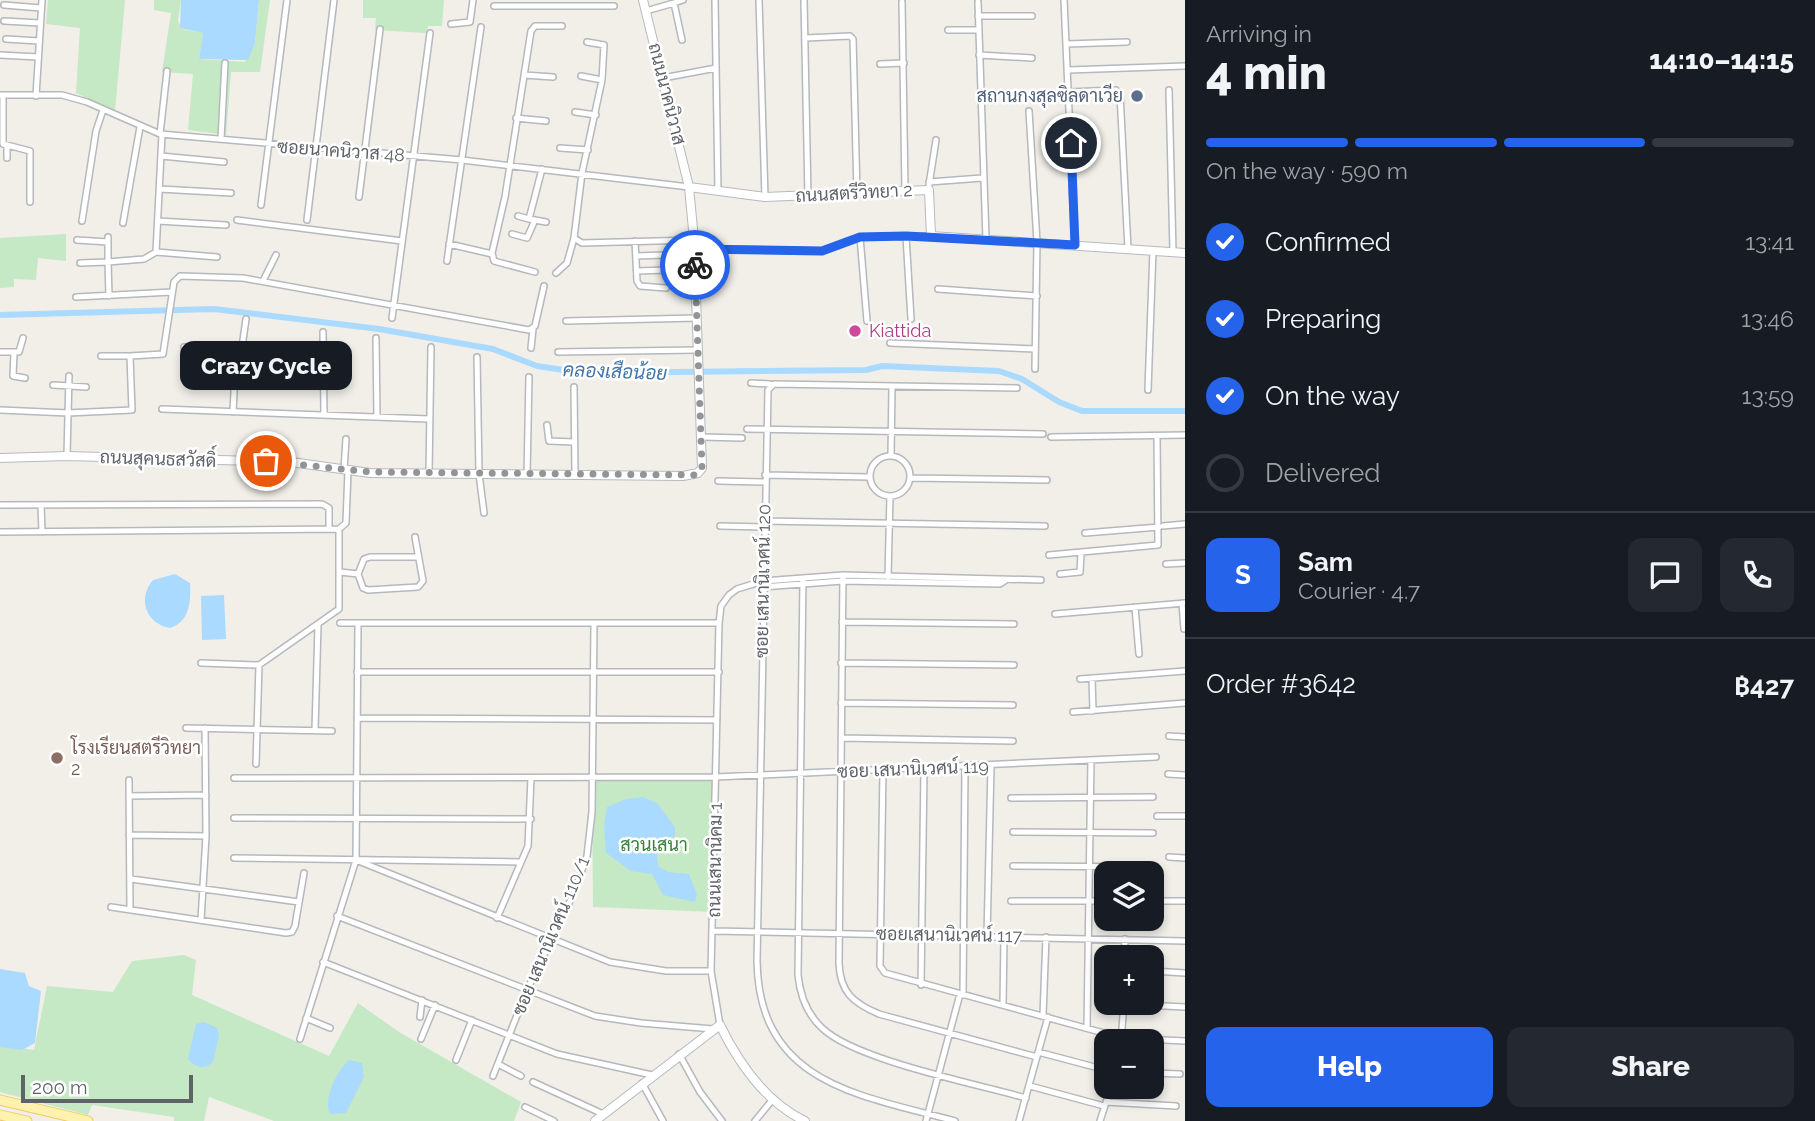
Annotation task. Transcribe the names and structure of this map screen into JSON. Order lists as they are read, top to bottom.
{
  "streets": {
    "main road": [
      "ถนนนาคนิวาส",
      "ถนนสตรีวิทยา 2",
      "ถนนสุคนธสวัสดิ์",
      "ถนนเสนานิคม 1"
    ],
    "street": [
      "ซอยนาคนิวาส 48",
      "ซอย เสนานิเวศน์ 120",
      "ซอย เสนานิเวศน์ 119",
      "ซอยเสนานิเวศน์ 117",
      "ซอย เสนานิเวศน์ 110/1"
    ]
  },
  "crossings": [
    ["ถนนนาคนิวาส", "ซอยนาคนิวาส 48"],
    ["ถนนนาคนิวาส", "ถนนสตรีวิทยา 2"],
    ["ถนนนาคนิวาส", "ถนนสุคนธสวัสดิ์"],
    ["ซอยนาคนิวาส 48", "ถนนสตรีวิทยา 2"],
    ["ซอยนาคนิวาส 48", "ถนนสุคนธสวัสดิ์"],
    ["ถนนสตรีวิทยา 2", "ถนนสุคนธสวัสดิ์"],
    ["ซอย เสนานิเวศน์ 120", "ซอย เสนานิเวศน์ 119"],
    ["ซอย เสนานิเวศน์ 120", "ถนนเสนานิคม 1"],
    ["ซอย เสนานิเวศน์ 120", "ซอยเสนานิเวศน์ 117"],
    ["ซอย เสนานิเวศน์ 119", "ถนนเสนานิคม 1"],
    ["ซอย เสนานิเวศน์ 119", "ซอย เสนานิเวศน์ 110/1"],
    ["ถนนเสนานิคม 1", "ซอยเสนานิเวศน์ 117"]
  ],
  "water": ["คลองเสือน้อย"],
  "parks": ["สวนเสนา"],
  "places": [
    "สถานกงสุลซิลดาเวีย",
    "Kiattida",
    "Crazy Cycle",
    "โรงเรียนสตรีวิทยา 2"
  ],
  "scale_bar": "200 m",
  "page": {
    "heading": ["4 min", "Arriving in", "14:10–14:15"],
    "panel": [
      "Sam",
      "Courier · 4.7",
      "Order #3642",
      "฿427"
    ],
    "bar": "On the way · 590 m",
    "list": [
      ["Confirmed", "13:41"],
      ["Preparing", "13:46"],
      ["On the way", "13:59"],
      "Delivered"
    ],
    "bubble": "Crazy Cycle",
    "round": "S",
    "map_buttons": ["+", "−"],
    "buttons": ["Help", "Share"],
    "scale": "200 m"
  }
}
